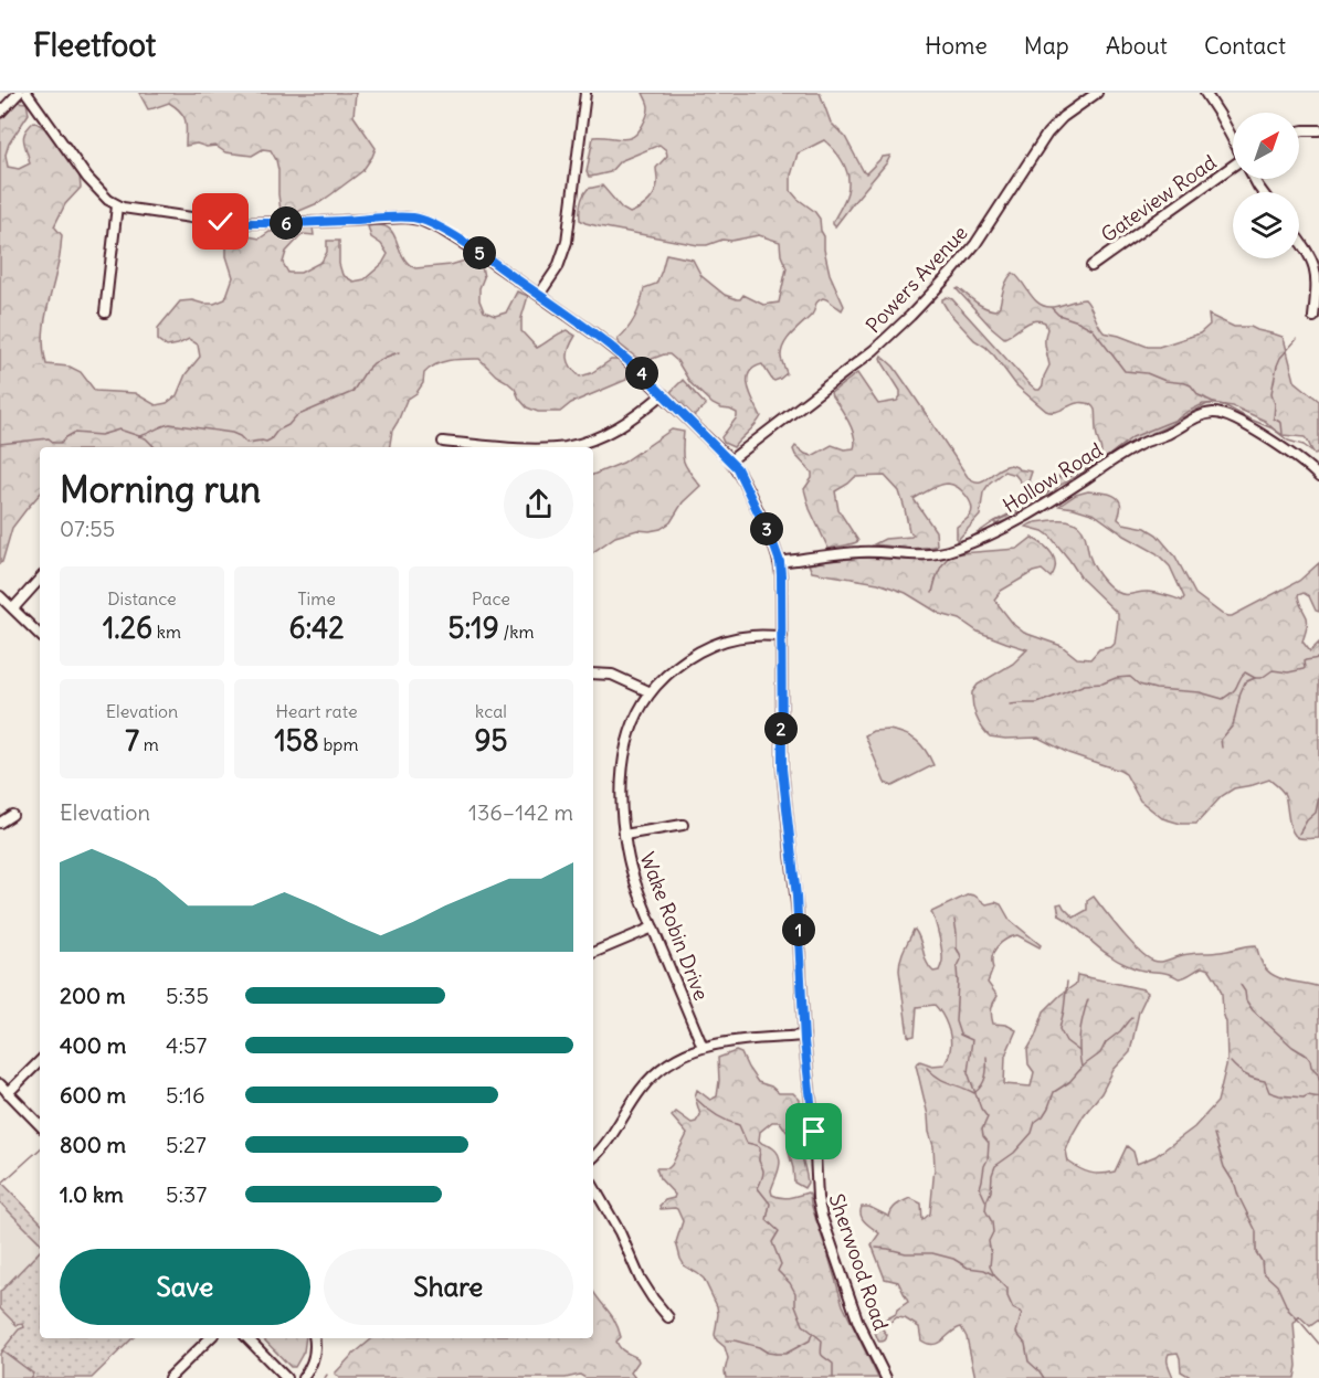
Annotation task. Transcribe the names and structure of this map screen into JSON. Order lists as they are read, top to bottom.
{
  "streets": {
    "street": [
      "Gateview Road",
      "Powers Avenue",
      "Hollow Road",
      "Wake Robin Drive",
      "Sherwood Road"
    ]
  },
  "crossings": [
    ["Powers Avenue", "Sherwood Road"],
    ["Hollow Road", "Sherwood Road"],
    ["Wake Robin Drive", "Sherwood Road"]
  ],
  "north": "top right",
  "page": {
    "header": "Fleetfoot",
    "nav": [
      "Home",
      "Map",
      "About",
      "Contact"
    ],
    "pins": [
      "6",
      "5",
      "4",
      "3",
      "2",
      "1"
    ],
    "heading": ["Morning run", "07:55"],
    "stats": [
      ["Distance", "1.26 km"],
      ["Time", "6:42"],
      ["Pace", "5:19 /km"],
      ["Elevation", "7 m"],
      ["Heart rate", "158 bpm"],
      ["kcal", "95"]
    ],
    "chart": ["Elevation", "136–142 m"],
    "list": [
      {
        "name": "200 m",
        "note": "5:35"
      },
      {
        "name": "400 m",
        "note": "4:57"
      },
      {
        "name": "600 m",
        "note": "5:16"
      },
      {
        "name": "800 m",
        "note": "5:27"
      },
      {
        "name": "1.0 km",
        "note": "5:37"
      }
    ],
    "buttons": ["Save", "Share"]
  }
}
